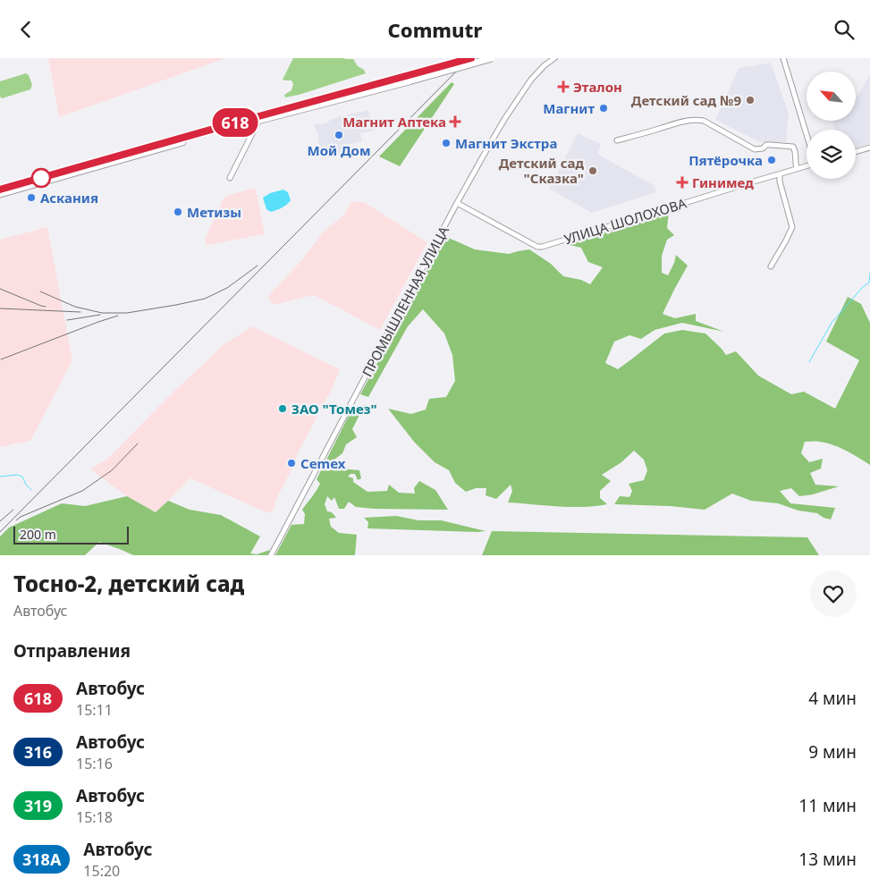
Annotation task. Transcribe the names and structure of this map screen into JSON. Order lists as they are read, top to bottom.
{
  "streets": {
    "street": ["УЛИЦА ШОЛОХОВА", "ПРОМЫШЛЕННАЯ УЛИЦА"]
  },
  "crossings": [
    ["УЛИЦА ШОЛОХОВА", "ПРОМЫШЛЕННАЯ УЛИЦА"]
  ],
  "places": {
    "health": ["Эталон", "Магнит Аптека", "Гинимед"],
    "other": [
      "Детский сад №9",
      "Магнит",
      "Мой Дом",
      "Магнит Экстра",
      "Пятёрочка",
      "Детский сад \"Сказка\"",
      "Аскания",
      "Метизы",
      "ЗАО \"Томез\"",
      "Cemex"
    ]
  },
  "lines": ["bus line 618"],
  "scale_bar": "200 m",
  "north": "top left",
  "page": {
    "header": "Commutr",
    "on_map": "618",
    "scale": "200 m",
    "heading": [
      ["Тосно-2, детский сад", "Автобус"],
      "Отправления"
    ],
    "list": [
      {
        "mark": "618",
        "name": "Автобус",
        "note": "15:11",
        "value": "4 мин"
      },
      {
        "mark": "316",
        "name": "Автобус",
        "note": "15:16",
        "value": "9 мин"
      },
      {
        "mark": "319",
        "name": "Автобус",
        "note": "15:18",
        "value": "11 мин"
      },
      {
        "mark": "318А",
        "name": "Автобус",
        "note": "15:20",
        "value": "13 мин"
      }
    ]
  }
}
